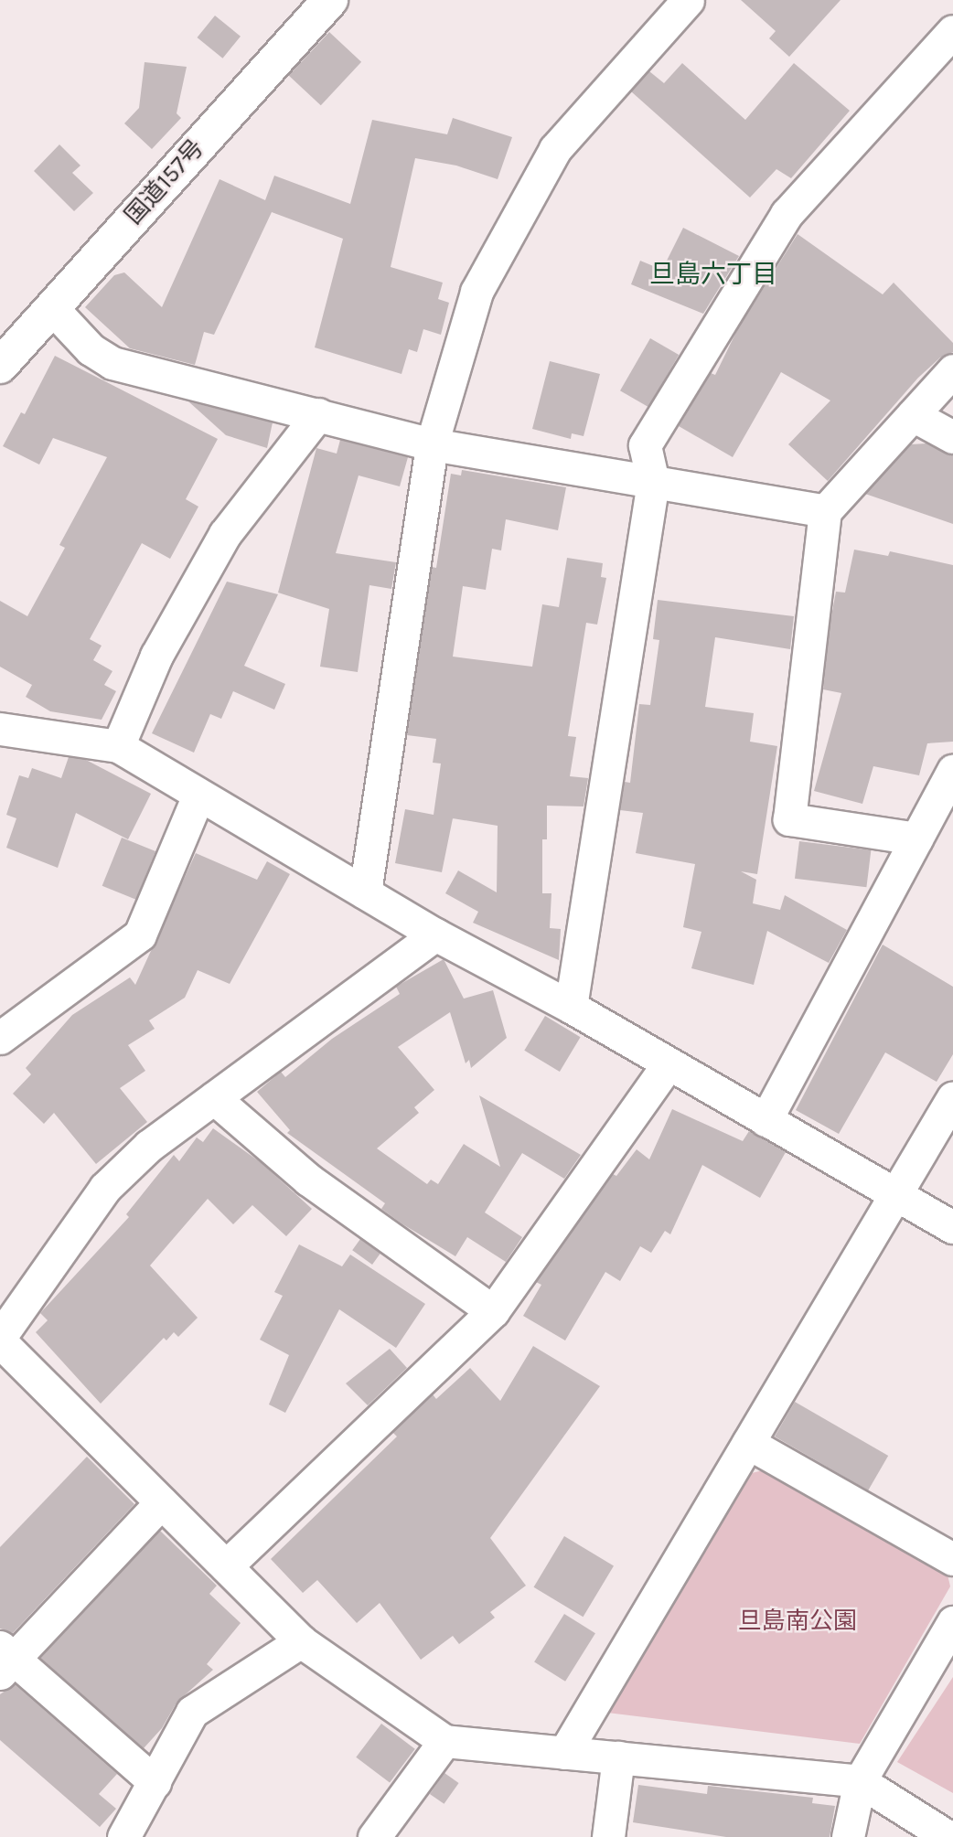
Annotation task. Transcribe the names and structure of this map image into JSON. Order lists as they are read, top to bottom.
{
  "streets": {
    "highway": ["国道157号"]
  },
  "districts": ["旦島六丁目"],
  "parks": ["旦島南公園"]
}
